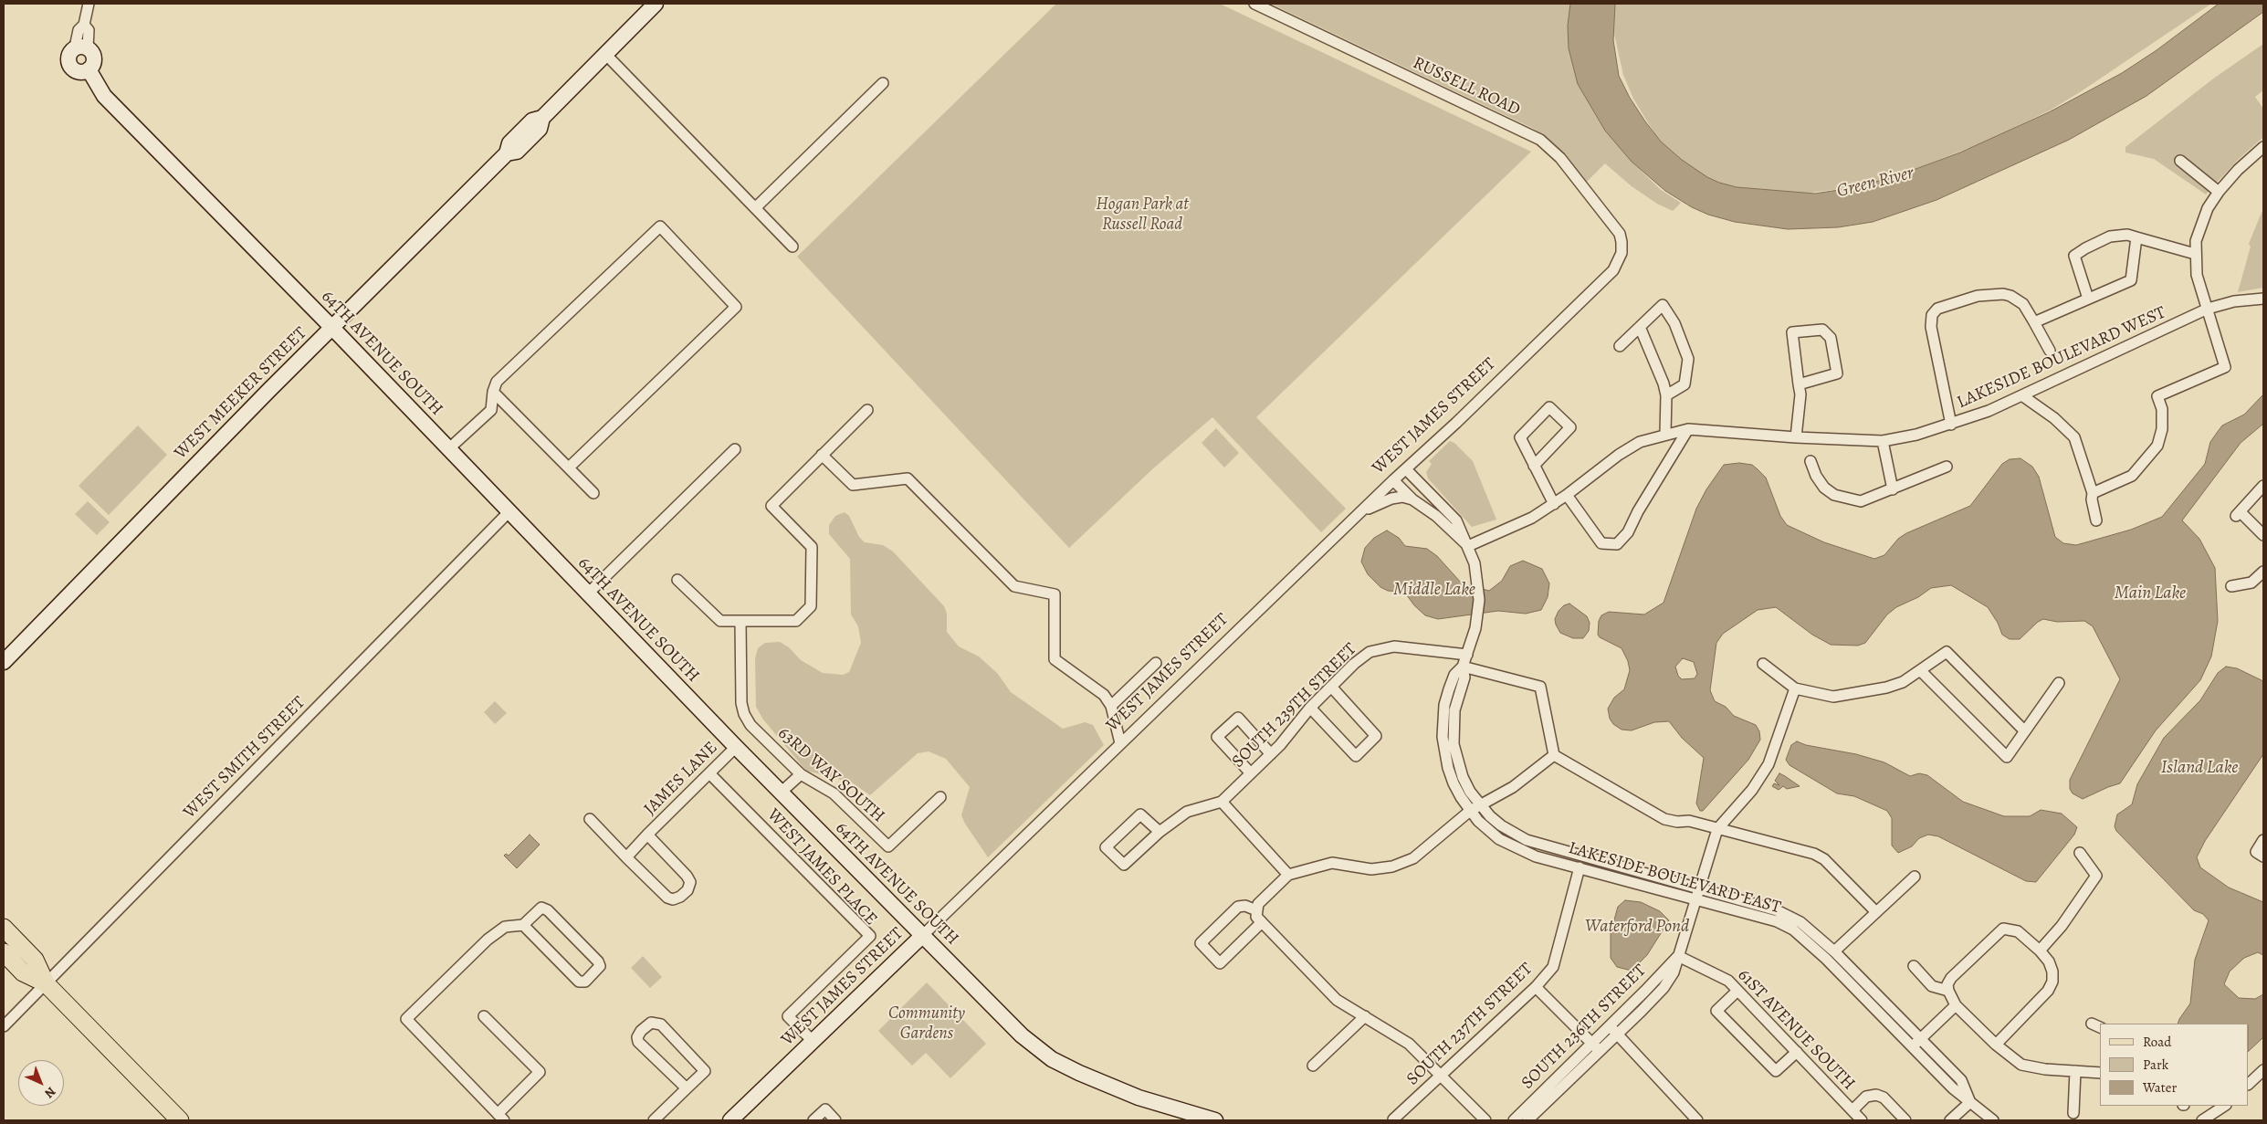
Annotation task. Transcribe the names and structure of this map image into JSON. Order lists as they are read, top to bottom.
{
  "streets": {
    "street": [
      "RUSSELL ROAD",
      "64TH AVENUE SOUTH",
      "LAKESIDE BOULEVARD WEST",
      "WEST MEEKER STREET",
      "WEST JAMES STREET",
      "SOUTH 239TH STREET",
      "WEST SMITH STREET",
      "63RD WAY SOUTH",
      "JAMES LANE",
      "WEST JAMES PLACE",
      "LAKESIDE BOULEVARD EAST",
      "SOUTH 237TH STREET",
      "SOUTH 236TH STREET",
      "61ST AVENUE SOUTH"
    ]
  },
  "crossings": [
    ["RUSSELL ROAD", "WEST JAMES STREET"],
    ["64TH AVENUE SOUTH", "WEST MEEKER STREET"],
    ["64TH AVENUE SOUTH", "WEST JAMES STREET"],
    ["64TH AVENUE SOUTH", "WEST SMITH STREET"],
    ["64TH AVENUE SOUTH", "JAMES LANE"],
    ["LAKESIDE BOULEVARD WEST", "LAKESIDE BOULEVARD EAST"],
    ["WEST JAMES STREET", "WEST JAMES PLACE"],
    ["WEST JAMES STREET", "LAKESIDE BOULEVARD EAST"],
    ["SOUTH 239TH STREET", "LAKESIDE BOULEVARD EAST"],
    ["JAMES LANE", "WEST JAMES PLACE"],
    ["LAKESIDE BOULEVARD EAST", "SOUTH 237TH STREET"],
    ["LAKESIDE BOULEVARD EAST", "SOUTH 236TH STREET"],
    ["SOUTH 236TH STREET", "61ST AVENUE SOUTH"]
  ],
  "water": [
    "Green River",
    "Middle Lake",
    "Main Lake",
    "Island Lake",
    "Waterford Pond"
  ],
  "parks": ["Hogan Park at Russell Road", "Community Gardens"],
  "legend": ["Road", "Park", "Water"],
  "north": "bottom right"
}
